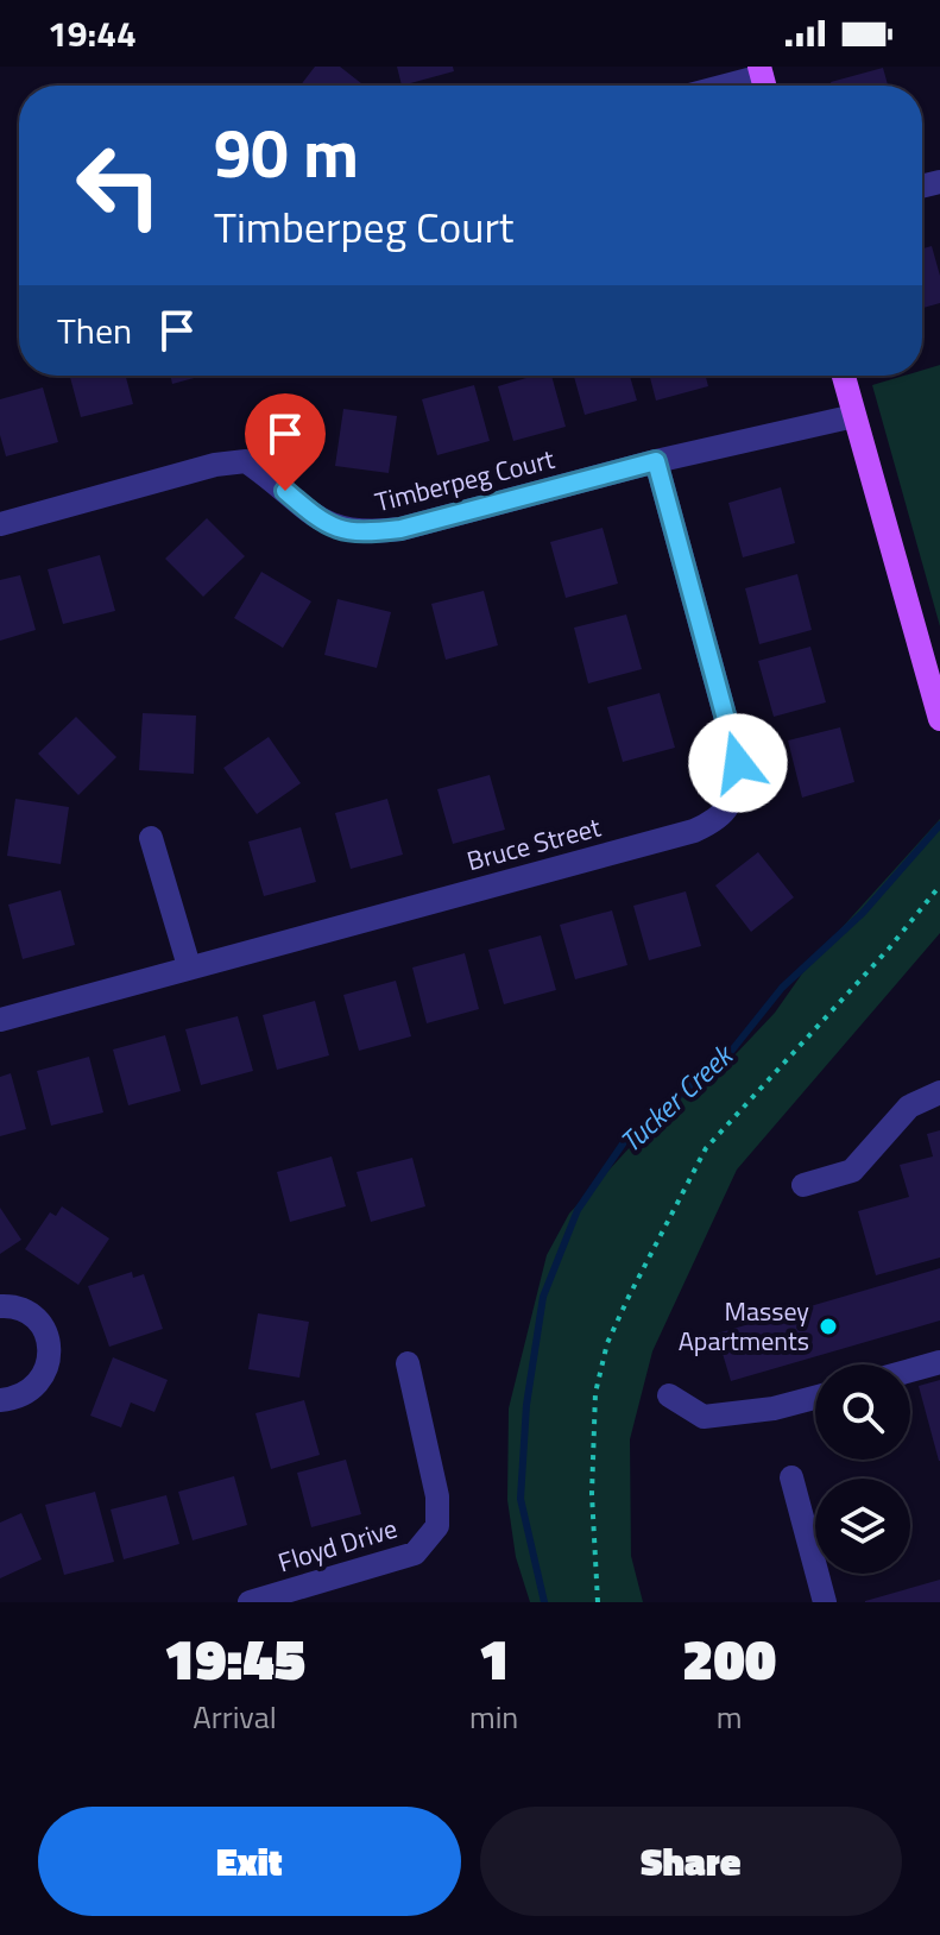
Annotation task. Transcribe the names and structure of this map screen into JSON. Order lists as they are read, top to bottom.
{
  "streets": {
    "street": ["Timberpeg Court", "Bruce Street", "Floyd Drive"]
  },
  "crossings": [
    ["Timberpeg Court", "Bruce Street"]
  ],
  "water": ["Tucker Creek"],
  "places": ["Massey Apartments"],
  "page": {
    "status": "19:44",
    "turn": ["90 m", "Timberpeg Court"],
    "then": "Then",
    "eta": [
      "19:45",
      "Arrival",
      "1",
      "min",
      "200",
      "m"
    ],
    "buttons": ["Exit", "Share"]
  }
}
